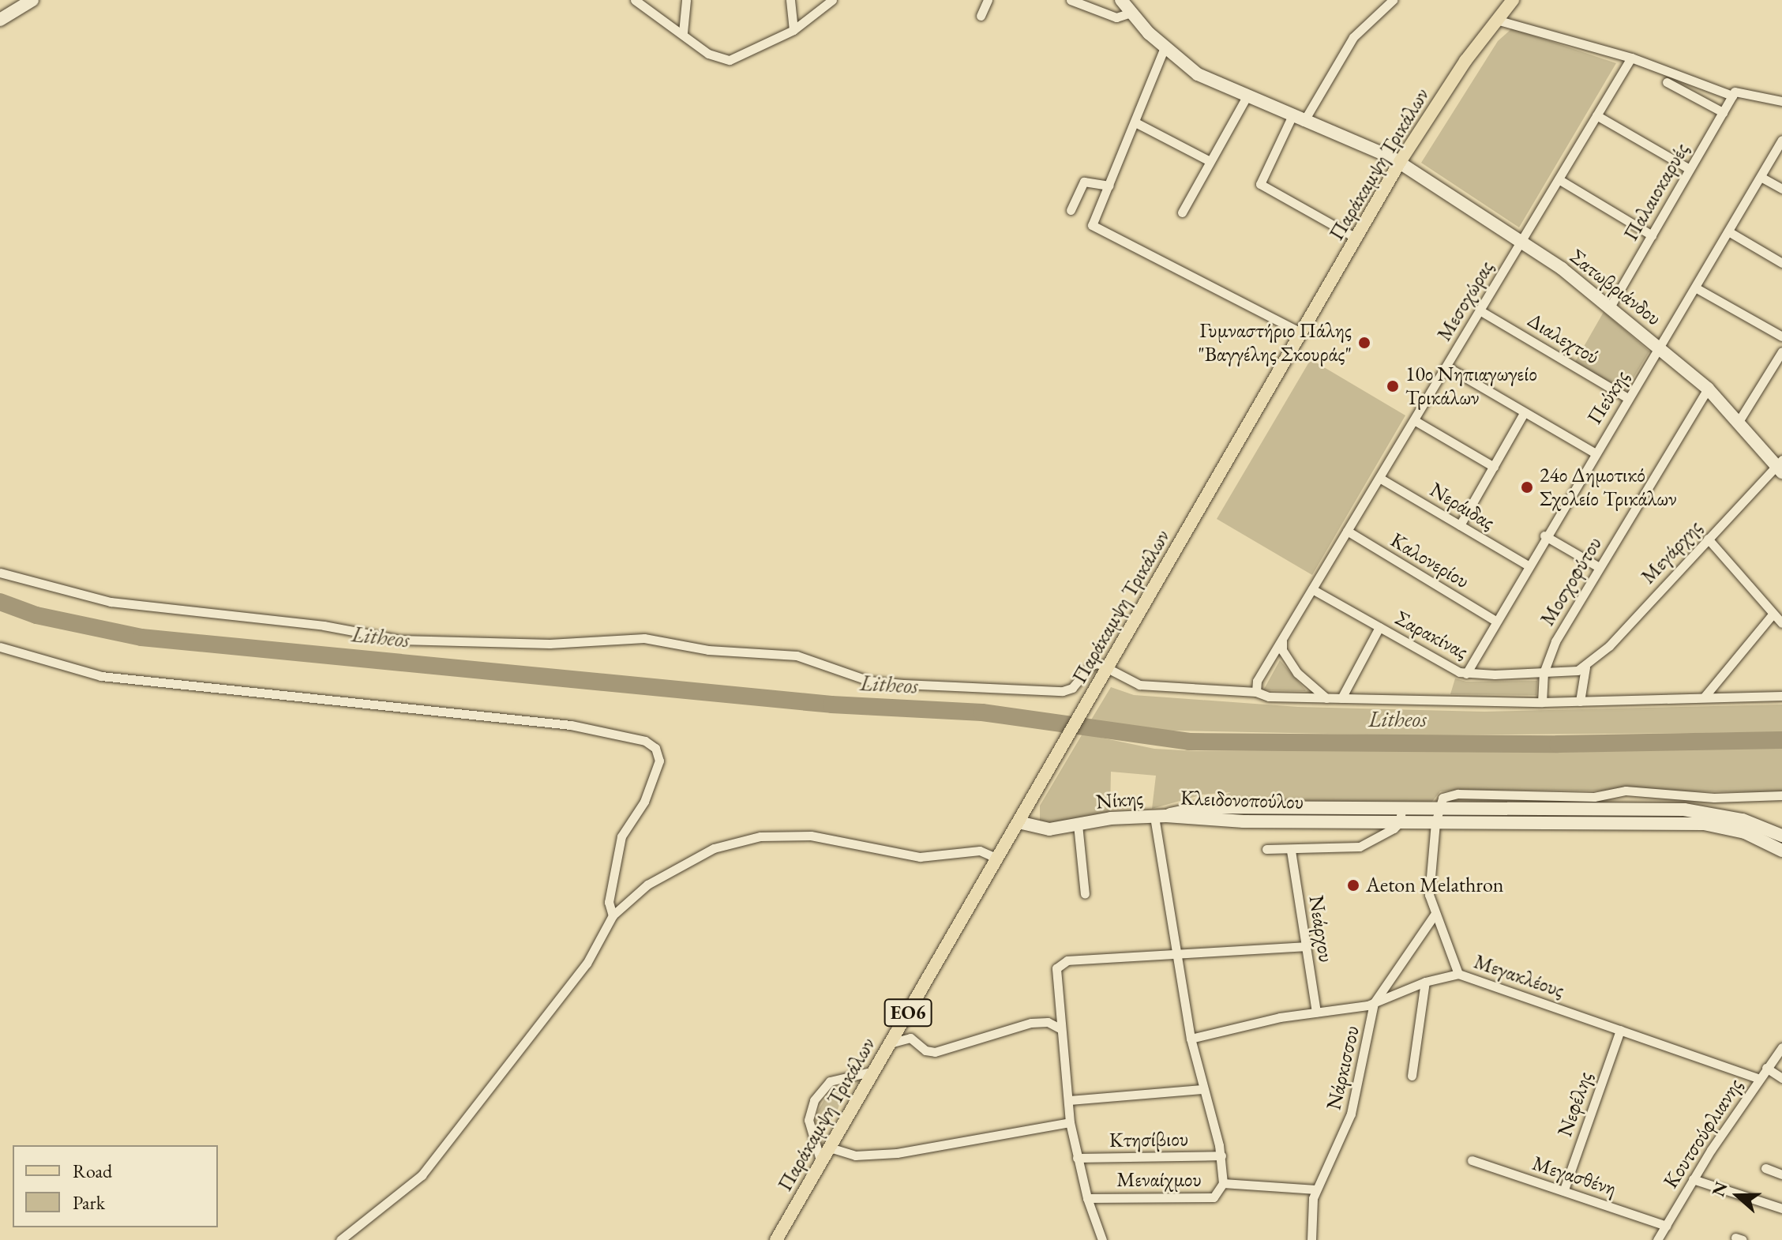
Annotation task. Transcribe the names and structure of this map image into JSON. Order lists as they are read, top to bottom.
{
  "streets": {
    "main road": ["Παράκαμψη Τρικάλων", "ΕΟ6"],
    "street": [
      "Παλαιοκαρυές",
      "Σατωβριάνδου",
      "Μεσοχώρας",
      "Διαλεχτού",
      "Πεύκης",
      "Νεράιδας",
      "Μεγάρχης",
      "Καλονερίου",
      "Μοσχοφύτου",
      "Σαρακίνας",
      "Νίκης",
      "Κλειδονοπούλου",
      "Νεάρχου",
      "Μεγακλέους",
      "Νάρκισσου",
      "Νεφέλης",
      "Κουτσούφλιανης",
      "Κτησίβιου",
      "Μεγασθένη",
      "Μεναίχμου"
    ]
  },
  "crossings": [
    ["Παράκαμψη Τρικάλων", "Σατωβριάνδου"],
    ["Παράκαμψη Τρικάλων", "Νίκης"],
    ["Παλαιοκαρυές", "Σατωβριάνδου"],
    ["Σατωβριάνδου", "Μεσοχώρας"],
    ["Σατωβριάνδου", "Πεύκης"],
    ["Σατωβριάνδου", "Μεγάρχης"],
    ["Σατωβριάνδου", "Μοσχοφύτου"],
    ["Μεσοχώρας", "Διαλεχτού"],
    ["Μεσοχώρας", "Νεράιδας"],
    ["Μεσοχώρας", "Καλονερίου"],
    ["Μεσοχώρας", "Σαρακίνας"],
    ["Διαλεχτού", "Πεύκης"],
    ["Πεύκης", "Νεράιδας"],
    ["Πεύκης", "Καλονερίου"],
    ["Πεύκης", "Σαρακίνας"],
    ["Μοσχοφύτου", "Σαρακίνας"],
    ["Νίκης", "Κλειδονοπούλου"],
    ["Νεάρχου", "Μεγακλέους"],
    ["Μεγακλέους", "Νάρκισσου"],
    ["Μεγακλέους", "Νεφέλης"],
    ["Μεγακλέους", "Κουτσούφλιανης"],
    ["Νεφέλης", "Μεγασθένη"],
    ["Κουτσούφλιανης", "Μεγασθένη"]
  ],
  "water": ["Litheos"],
  "places": [
    "Γυμναστήριο Πάλης \"Βαγγέλης Σκουράς\"",
    "10ο Νηπιαγωγείο Τρικάλων",
    "24ο Δημοτικό Σχολείο Τρικάλων",
    "Aeton Melathron"
  ],
  "legend": ["Road", "Park"],
  "north": "left"
}
